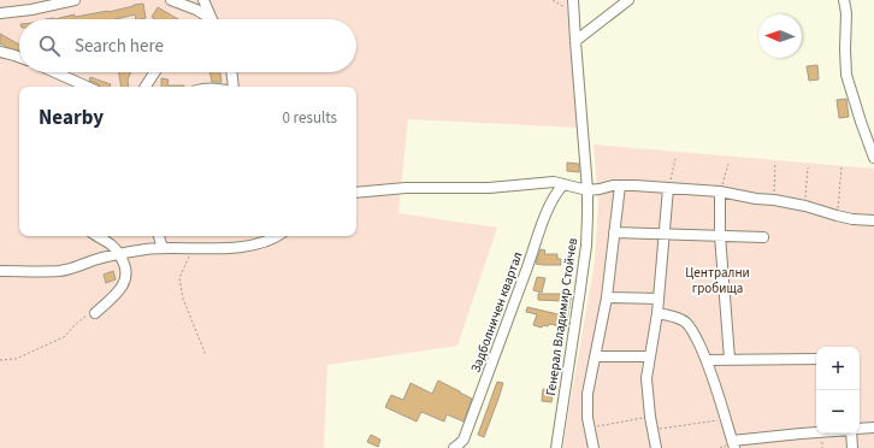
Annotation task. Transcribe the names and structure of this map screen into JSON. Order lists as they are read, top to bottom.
{
  "streets": {
    "street": ["Задболничен квартал", "Генерал Владимир Стойчев"]
  },
  "parks": ["Централни гробища"],
  "north": "left",
  "page": {
    "search": "Search here",
    "heading": ["Nearby", "0 results"],
    "map_buttons": ["+", "−"]
  }
}
